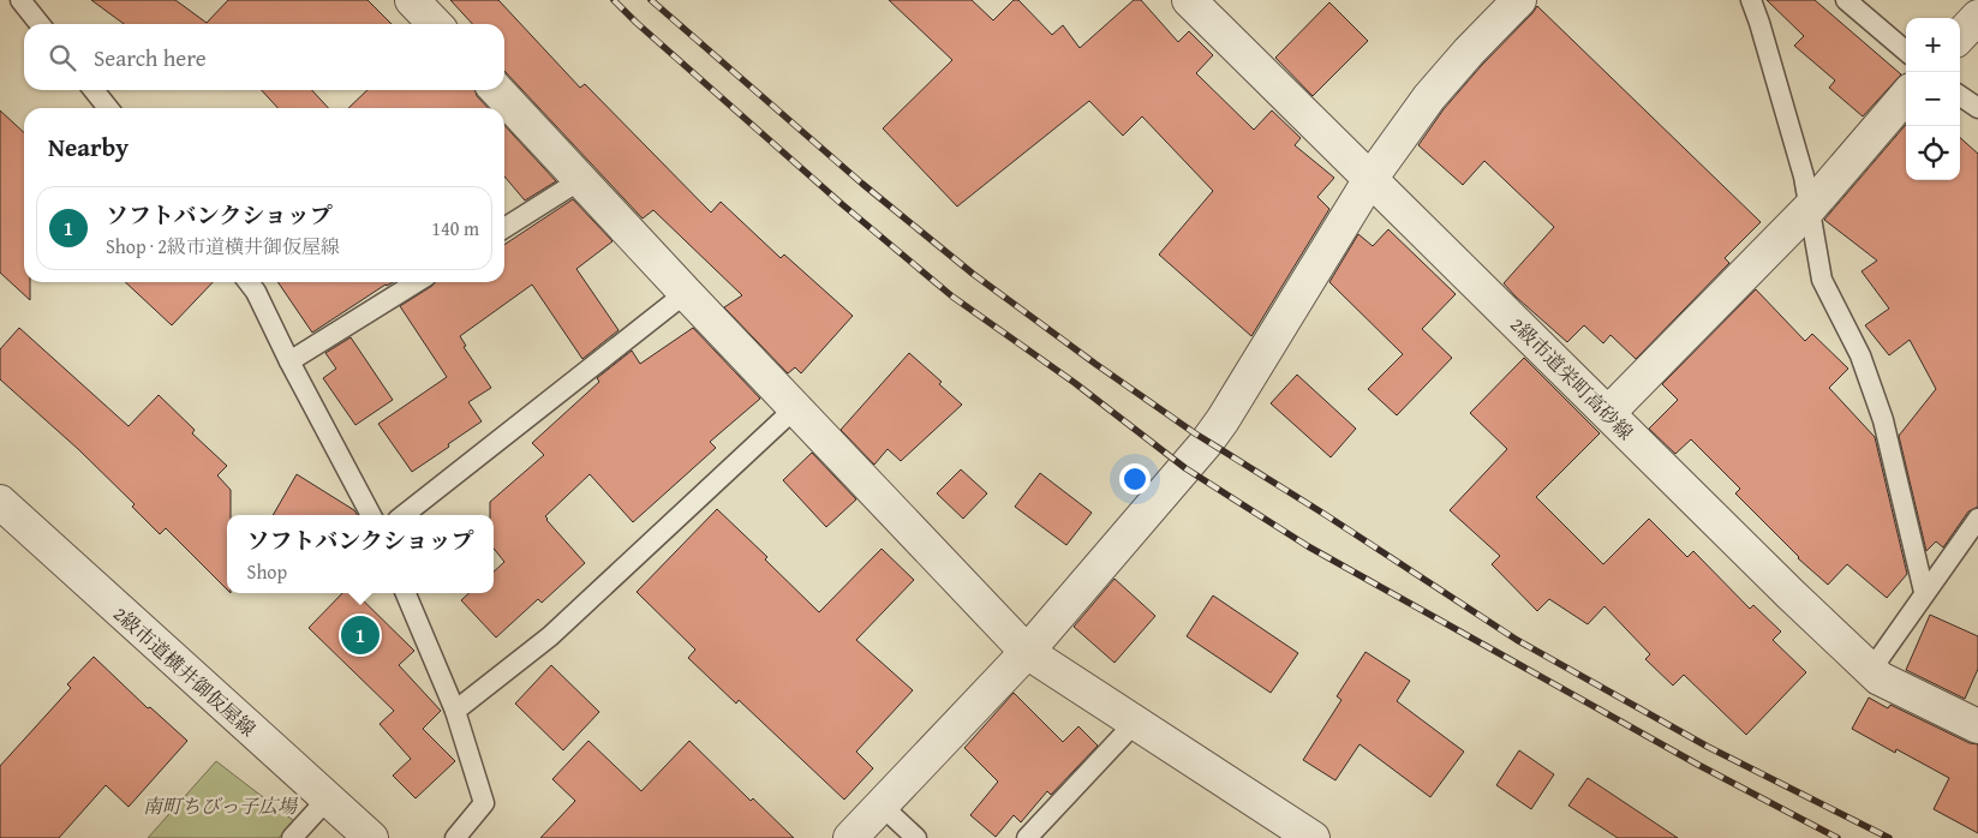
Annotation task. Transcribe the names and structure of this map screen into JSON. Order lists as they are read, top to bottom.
{
  "streets": {
    "street": ["2級市道栄町高砂線", "2級市道横井御仮屋線"]
  },
  "parks": ["南町ちびっ子広場"],
  "page": {
    "map_buttons": ["+", "−"],
    "search": "Search here",
    "heading": "Nearby",
    "list": [
      {
        "mark": "1",
        "name": "ソフトバンクショップ",
        "note": "Shop · 2級市道横井御仮屋線",
        "value": "140 m"
      }
    ],
    "popup": ["ソフトバンクショップ", "Shop"],
    "pins": "1"
  }
}
